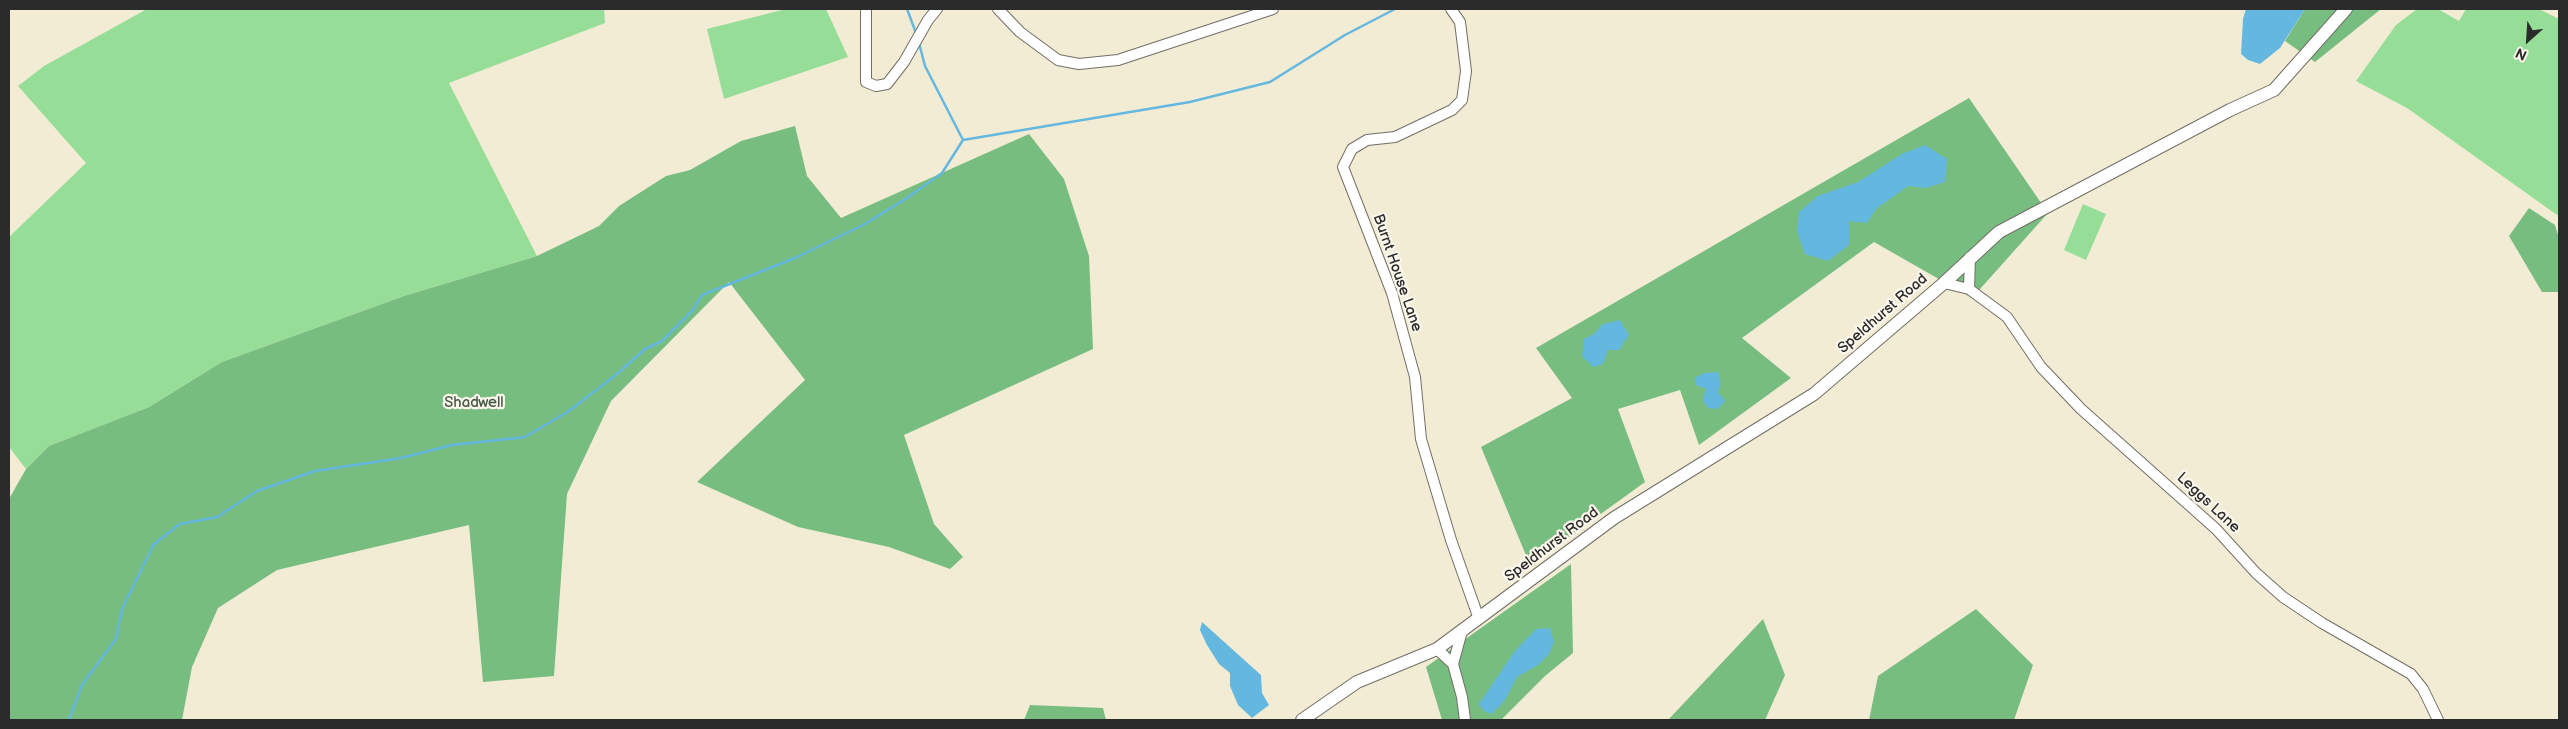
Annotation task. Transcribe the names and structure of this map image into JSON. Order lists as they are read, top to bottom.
{
  "streets": {
    "street": ["Burnt House Lane", "Speldhurst Road", "Leggs Lane"]
  },
  "crossings": [
    ["Burnt House Lane", "Speldhurst Road"],
    ["Speldhurst Road", "Leggs Lane"]
  ],
  "parks": ["Shadwell"],
  "north": "bottom left"
}
